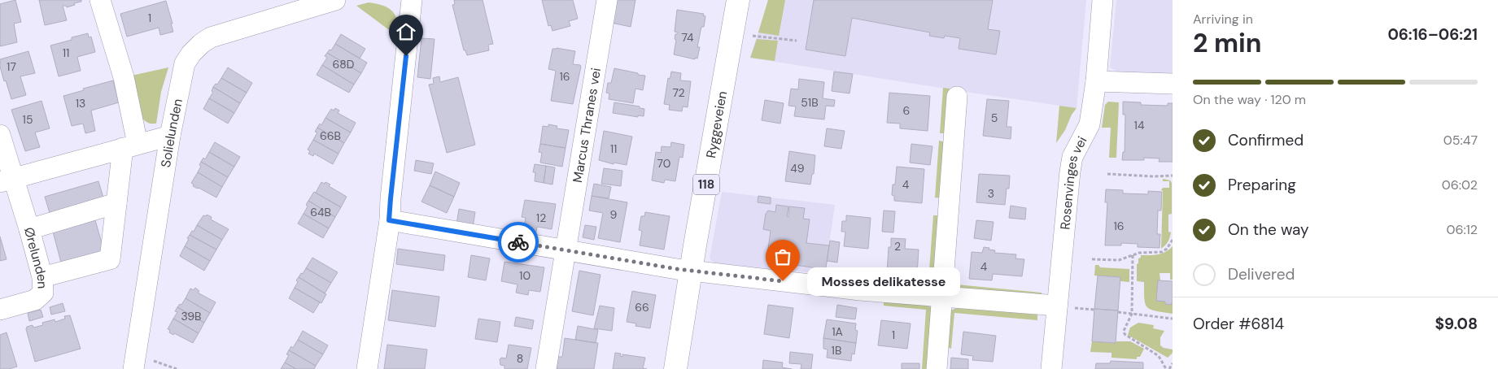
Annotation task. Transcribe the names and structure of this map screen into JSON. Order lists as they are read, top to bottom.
{
  "streets": {
    "main road": ["Ryggeveien", "118"],
    "street": [
      "Marcus Thranes vei",
      "Solielunden",
      "Rosenvinges vei",
      "Ørelunden"
    ]
  },
  "places": ["Mosses delikatesse"],
  "house_numbers": [
    "1",
    "74",
    "11",
    "68D",
    "17",
    "16",
    "72",
    "51B",
    "13",
    "6",
    "5",
    "15",
    "14",
    "66B",
    "11",
    "70",
    "49",
    "4",
    "3",
    "64B",
    "9",
    "12",
    "16",
    "2",
    "4",
    "10",
    "66",
    "39B",
    "1A",
    "1",
    "1B",
    "8"
  ],
  "page": {
    "heading": ["2 min", "Arriving in", "06:16–06:21"],
    "panel": ["Order #6814", "$9.08"],
    "bar": "On the way · 120 m",
    "list": [
      ["Confirmed", "05:47"],
      ["Preparing", "06:02"],
      ["On the way", "06:12"],
      "Delivered"
    ],
    "bubble": "Mosses delikatesse"
  }
}
